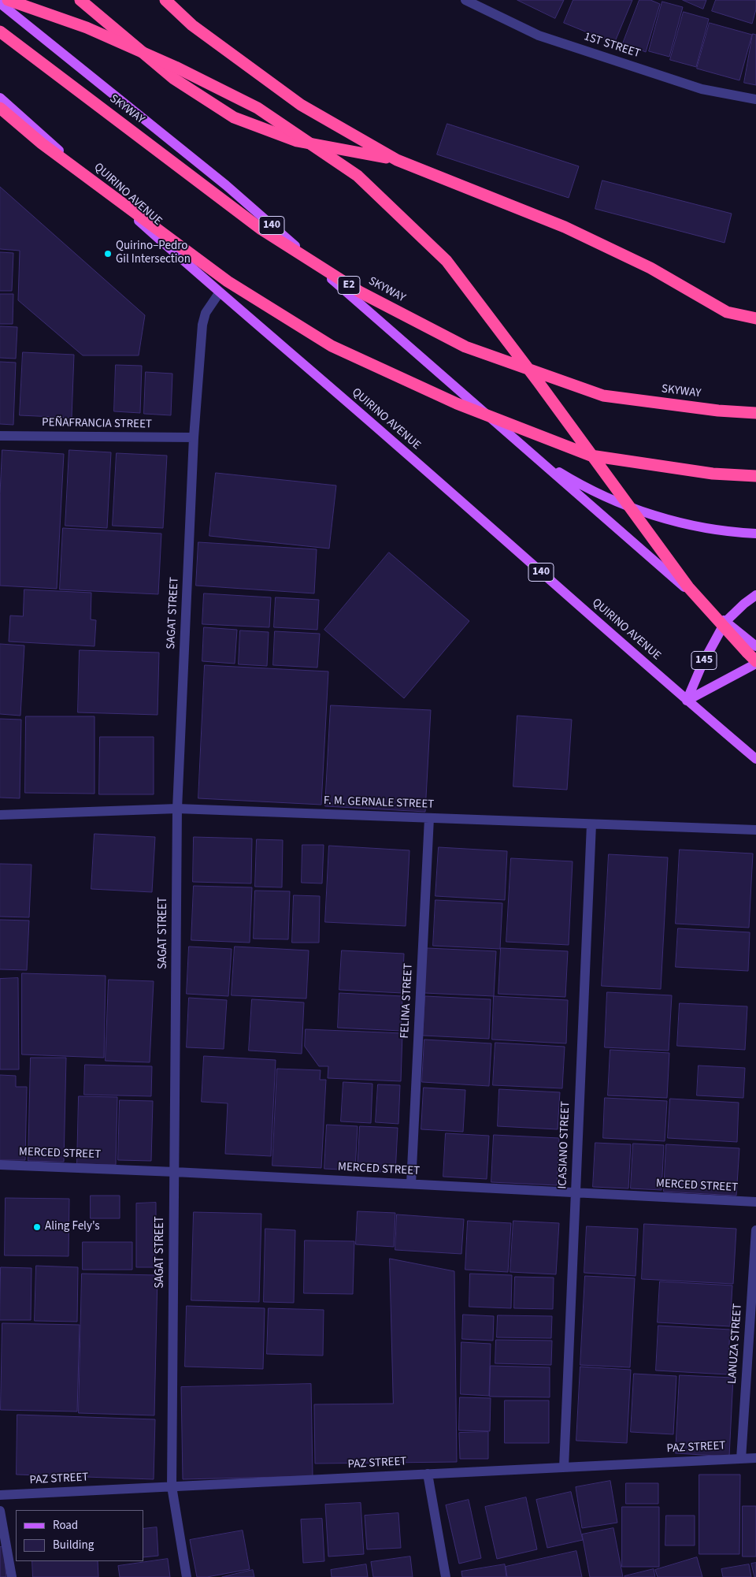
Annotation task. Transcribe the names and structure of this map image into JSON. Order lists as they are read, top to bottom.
{
  "streets": {
    "highway": ["SKYWAY", "E2"],
    "main road": ["QUIRINO AVENUE", "140", "145"],
    "street": [
      "1ST STREET",
      "PEÑAFRANCIA STREET",
      "SAGAT STREET",
      "F. M. GERNALE STREET",
      "FELINA STREET",
      "ICASIANO STREET",
      "MERCED STREET",
      "LANUZA STREET",
      "PAZ STREET"
    ]
  },
  "crossings": [
    ["QUIRINO AVENUE", "SAGAT STREET"],
    ["QUIRINO AVENUE", "145"],
    ["140", "145"],
    ["PEÑAFRANCIA STREET", "SAGAT STREET"],
    ["SAGAT STREET", "F. M. GERNALE STREET"],
    ["SAGAT STREET", "MERCED STREET"],
    ["SAGAT STREET", "PAZ STREET"],
    ["F. M. GERNALE STREET", "FELINA STREET"],
    ["F. M. GERNALE STREET", "ICASIANO STREET"],
    ["FELINA STREET", "MERCED STREET"],
    ["ICASIANO STREET", "MERCED STREET"],
    ["ICASIANO STREET", "PAZ STREET"],
    ["LANUZA STREET", "PAZ STREET"]
  ],
  "places": ["Quirino–Pedro Gil Intersection", "Aling Fely's"],
  "legend": ["Road", "Building"]
}
